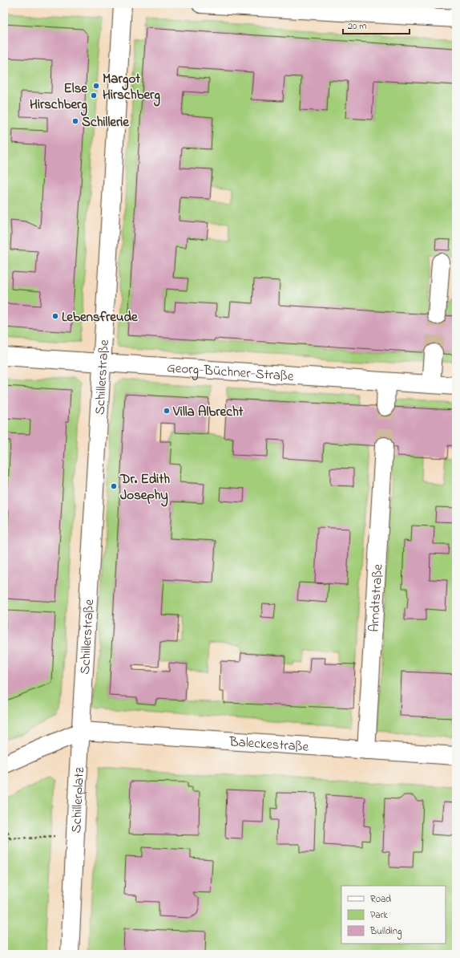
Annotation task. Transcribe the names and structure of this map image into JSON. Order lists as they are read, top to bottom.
{
  "streets": {
    "street": [
      "Georg-Büchner-Straße",
      "Schillerstraße",
      "Arndtstraße",
      "Baleckestraße",
      "Schillerplatz"
    ]
  },
  "crossings": [
    ["Georg-Büchner-Straße", "Schillerstraße"],
    ["Schillerstraße", "Baleckestraße"],
    ["Schillerstraße", "Schillerplatz"],
    ["Arndtstraße", "Baleckestraße"],
    ["Baleckestraße", "Schillerplatz"]
  ],
  "places": [
    "Margot Hirschberg",
    "Else Hirschberg",
    "Schillerie",
    "Lebensfreude",
    "Villa Albrecht",
    "Dr. Edith Josephy"
  ],
  "legend": ["Road", "Park", "Building"],
  "scale_bar": "20 m"
}
